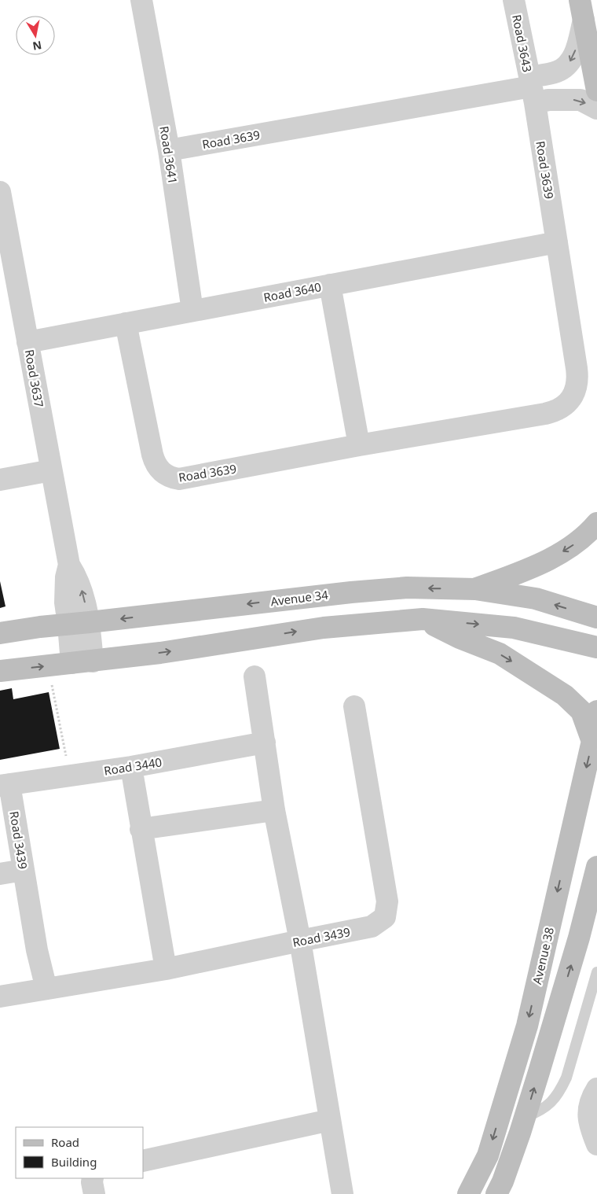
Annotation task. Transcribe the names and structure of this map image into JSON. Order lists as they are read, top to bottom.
{
  "streets": {
    "street": [
      "Road 3643",
      "Road 3639",
      "Road 3641",
      "Road 3640",
      "Road 3637",
      "Avenue 34",
      "Road 3440",
      "Road 3439",
      "Avenue 38"
    ]
  },
  "crossings": [
    ["Road 3643", "Road 3639"],
    ["Road 3639", "Road 3641"],
    ["Road 3639", "Road 3640"],
    ["Road 3641", "Road 3640"],
    ["Road 3640", "Road 3637"],
    ["Road 3637", "Avenue 34"],
    ["Road 3440", "Road 3439"]
  ],
  "legend": ["Road", "Building"],
  "north": "bottom"
}
